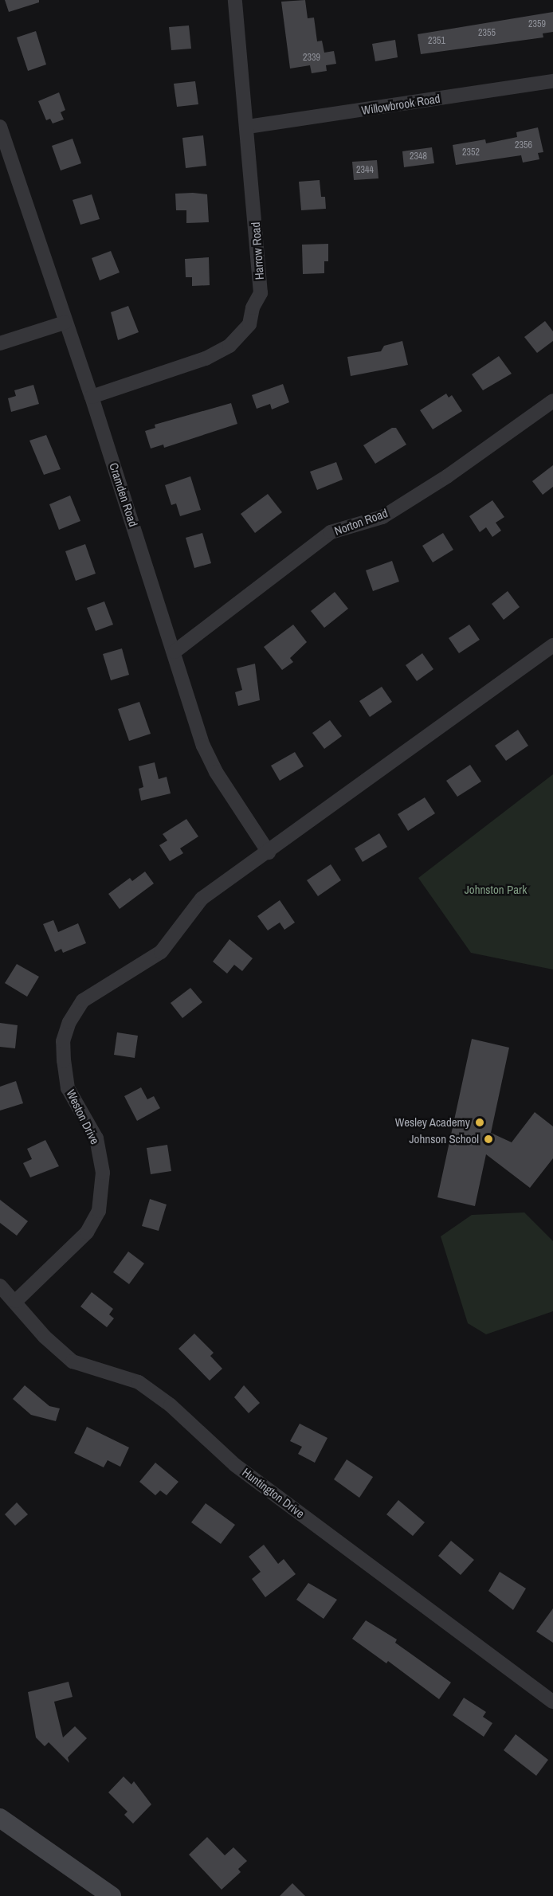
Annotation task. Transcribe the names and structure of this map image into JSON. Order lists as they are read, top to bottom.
{
  "streets": {
    "street": [
      "Willowbrook Road",
      "Harrow Road",
      "Cramden Road",
      "Norton Road",
      "Weston Drive",
      "Huntington Drive"
    ]
  },
  "crossings": [
    ["Willowbrook Road", "Harrow Road"],
    ["Harrow Road", "Cramden Road"],
    ["Cramden Road", "Norton Road"],
    ["Cramden Road", "Weston Drive"],
    ["Weston Drive", "Huntington Drive"]
  ],
  "parks": ["Johnston Park"],
  "places": ["Wesley Academy", "Johnson School"],
  "house_numbers": [
    "2359",
    "2355",
    "2351",
    "2339",
    "2356",
    "2352",
    "2348",
    "2344"
  ]
}
